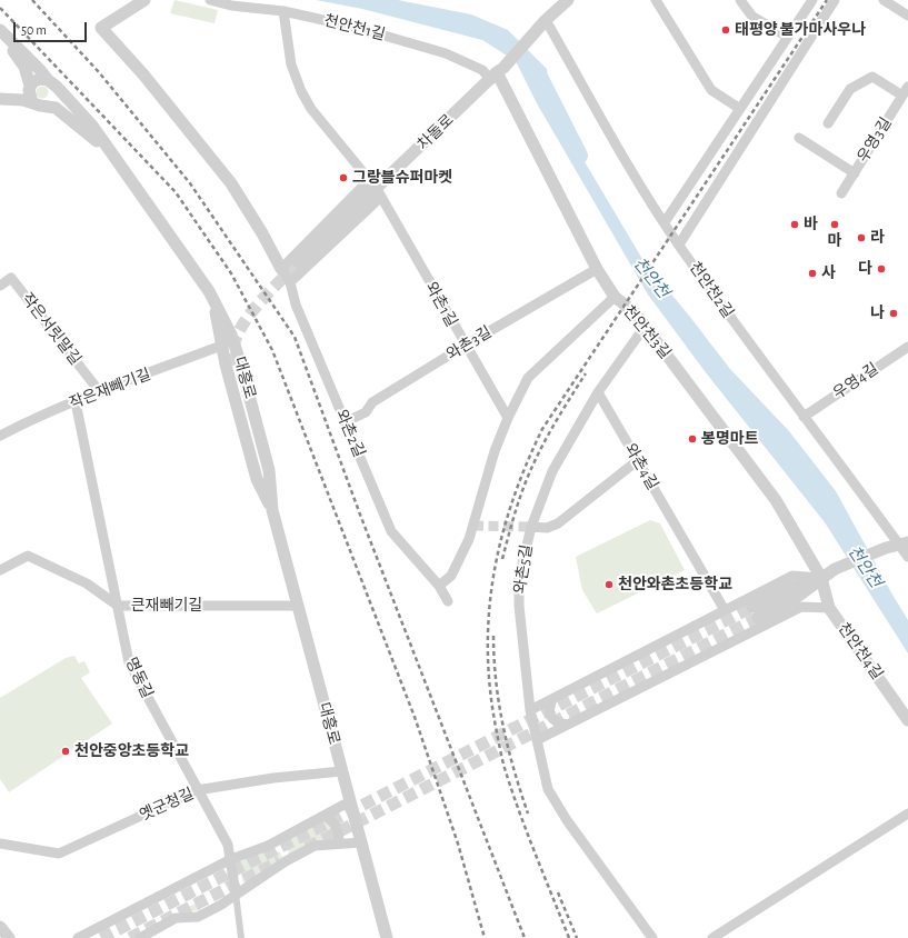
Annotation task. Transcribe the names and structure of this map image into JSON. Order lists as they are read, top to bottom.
{
  "streets": {
    "street": [
      "천안천1길",
      "차돌로",
      "우영3길",
      "천안천2길",
      "와촌1길",
      "작은서릿말길",
      "천안천3길",
      "와촌3길",
      "대흥로",
      "우영4길",
      "작은재빼기길",
      "와촌2길",
      "와촌4길",
      "와촌5길",
      "큰재빼기길",
      "천안천4길",
      "명동길",
      "옛군청길"
    ]
  },
  "crossings": [
    ["천안천1길", "차돌로"],
    ["천안천1길", "와촌1길"],
    ["천안천1길", "천안천3길"],
    ["차돌로", "천안천2길"],
    ["차돌로", "와촌1길"],
    ["차돌로", "천안천3길"],
    ["천안천2길", "우영4길"],
    ["와촌1길", "와촌3길"],
    ["작은서릿말길", "작은재빼기길"],
    ["천안천3길", "와촌3길"],
    ["천안천3길", "천안천4길"],
    ["와촌3길", "와촌2길"],
    ["대흥로", "작은재빼기길"],
    ["대흥로", "큰재빼기길"],
    ["대흥로", "옛군청길"],
    ["작은재빼기길", "명동길"],
    ["와촌4길", "와촌5길"],
    ["큰재빼기길", "명동길"],
    ["명동길", "옛군청길"]
  ],
  "water": ["천안천"],
  "places": [
    "태평양 불가마사우나",
    "그랑블슈퍼마켓",
    "바",
    "마",
    "라",
    "다",
    "사",
    "나",
    "봉명마트",
    "천안와촌초등학교",
    "천안중앙초등학교"
  ],
  "scale_bar": "50 m"
}
